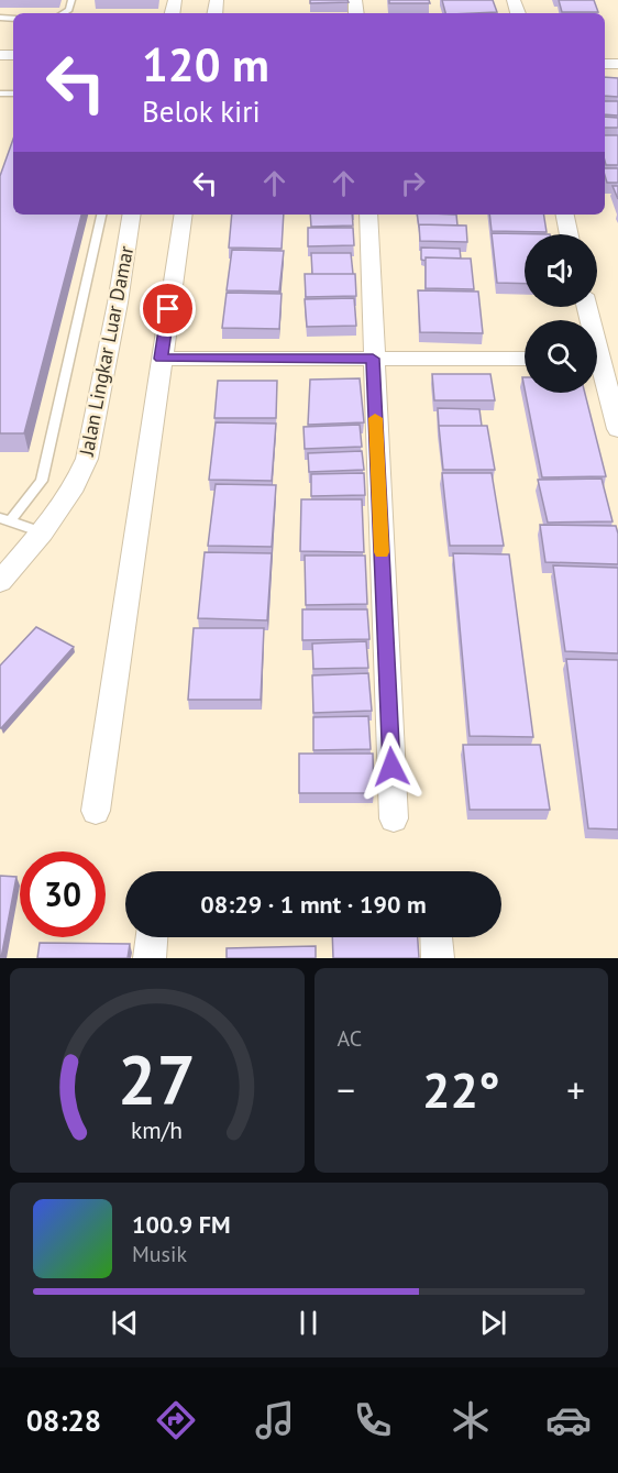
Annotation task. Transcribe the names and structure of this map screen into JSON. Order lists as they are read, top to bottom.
{
  "streets": {
    "street": ["Jalan Lingkar Luar Damar"]
  },
  "page": {
    "turn": ["120 m", "Belok kiri"],
    "limit": "30",
    "trip": "08:29 · 1 mnt · 190 m",
    "tile": "AC",
    "heat": ["−", "22°", "+"],
    "song": ["100.9 FM", "Musik"],
    "tabs": "08:28",
    "gauge": ["27", "km/h"]
  }
}
